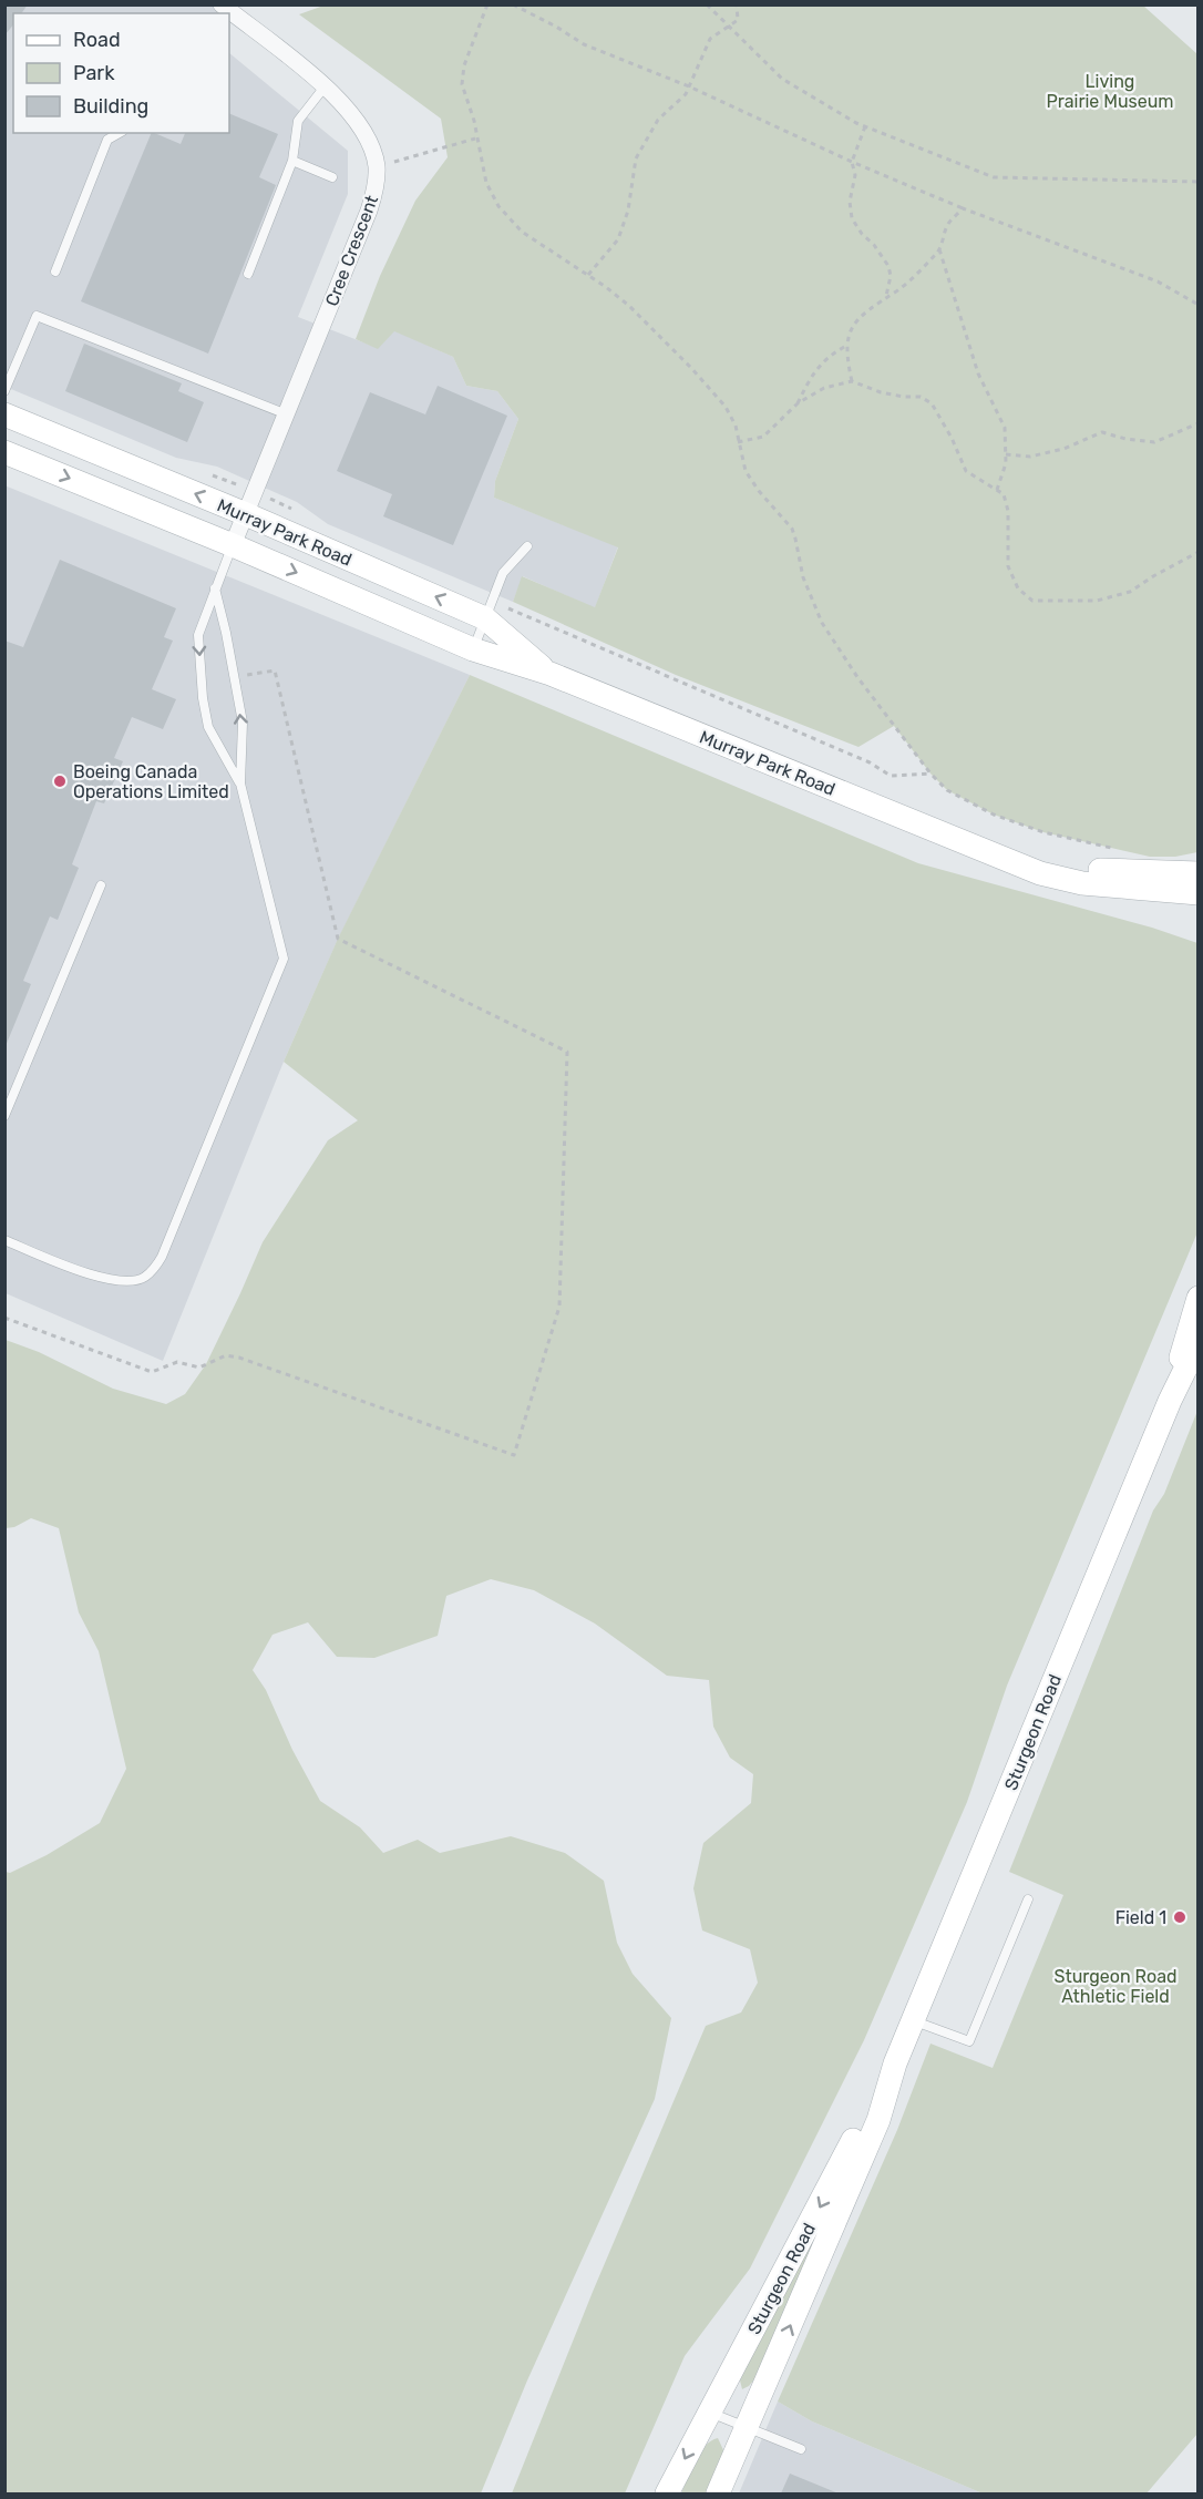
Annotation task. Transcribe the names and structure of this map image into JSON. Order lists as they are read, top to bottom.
{
  "streets": {
    "street": ["Cree Crescent", "Murray Park Road", "Sturgeon Road"]
  },
  "crossings": [
    ["Cree Crescent", "Murray Park Road"]
  ],
  "parks": ["Living Prairie Museum", "Sturgeon Road Athletic Field"],
  "places": ["Boeing Canada Operations Limited", "Field 1"],
  "legend": ["Road", "Park", "Building"]
}
